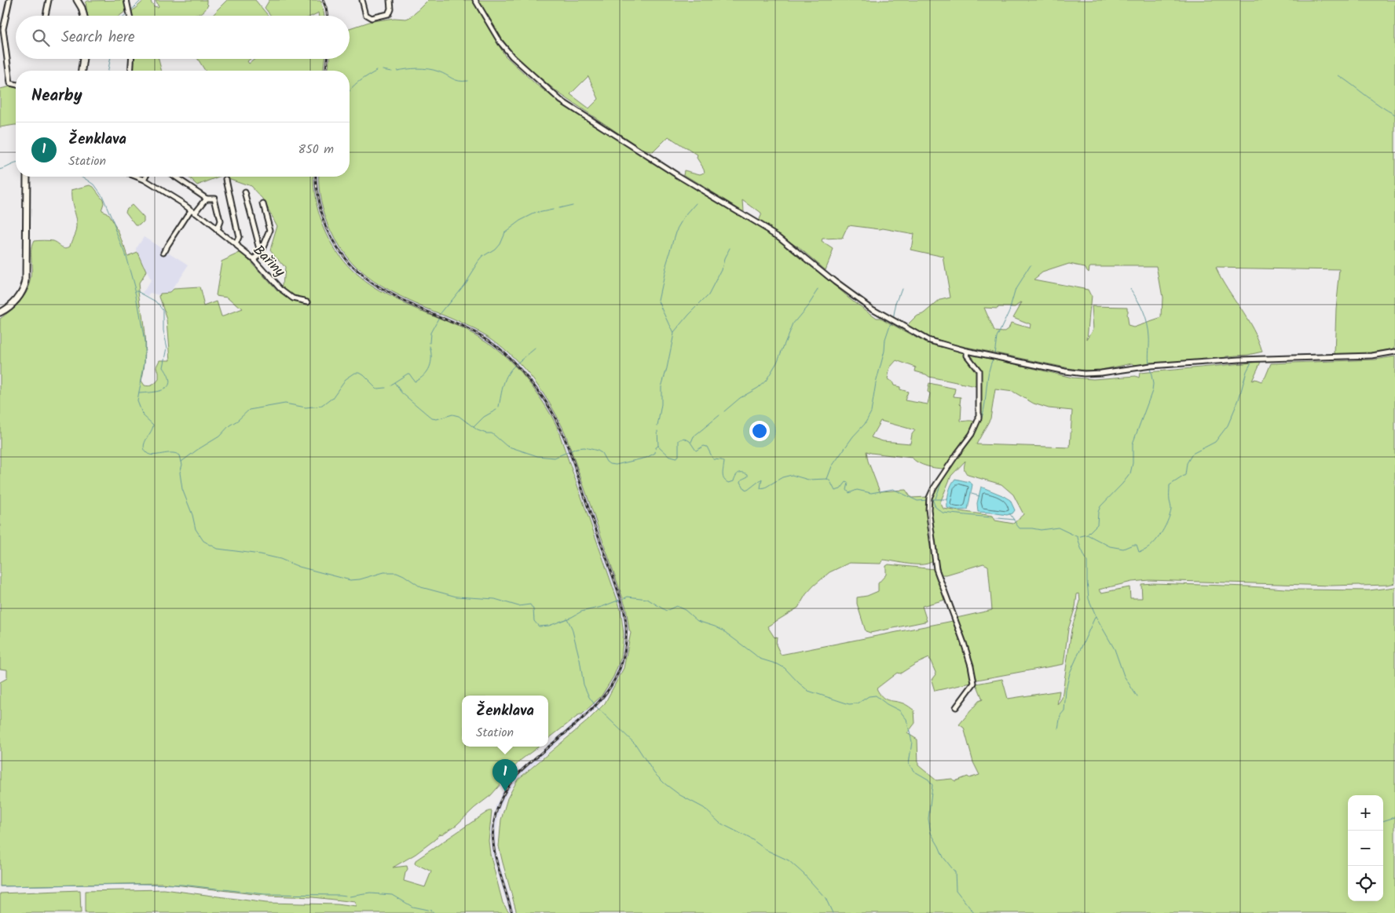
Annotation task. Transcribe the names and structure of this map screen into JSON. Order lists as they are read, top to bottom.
{
  "streets": {
    "street": ["Bařiny"]
  },
  "page": {
    "search": "Search here",
    "heading": "Nearby",
    "list": [
      {
        "mark": "1",
        "name": "Ženklava",
        "note": "Station",
        "value": "850 m"
      }
    ],
    "popup": ["Ženklava", "Station"],
    "pins": "1",
    "map_buttons": ["+", "−"]
  }
}
